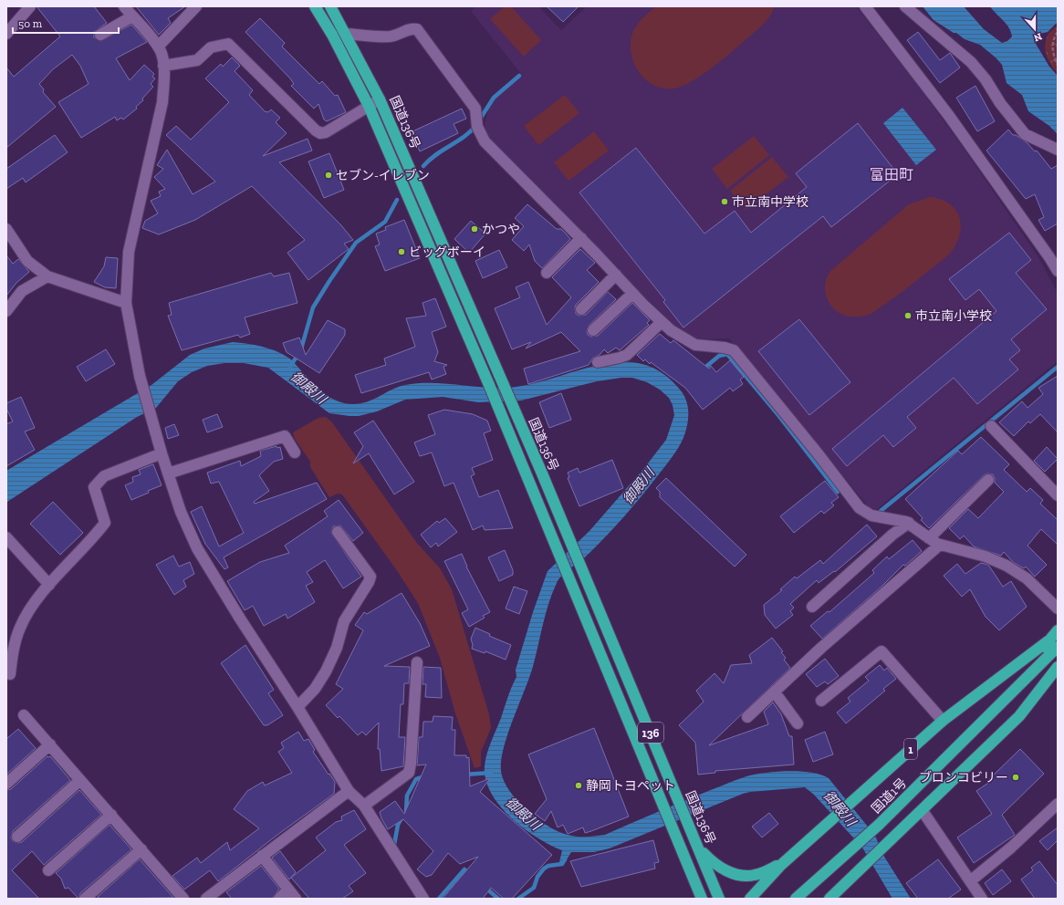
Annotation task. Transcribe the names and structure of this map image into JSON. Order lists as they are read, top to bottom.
{
  "streets": {
    "highway": [
      "国道136号",
      "136",
      "1",
      "国道1号"
    ]
  },
  "crossings": [
    ["国道136号", "1"],
    ["1", "国道1号"]
  ],
  "districts": ["富田町"],
  "water": ["御殿川"],
  "places": [
    "セブン-イレブン",
    "市立南中学校",
    "かつや",
    "ビッグボーイ",
    "市立南小学校",
    "ブロンコビリー",
    "静岡トヨペット"
  ],
  "scale_bar": "50 m",
  "north": "bottom"
}
